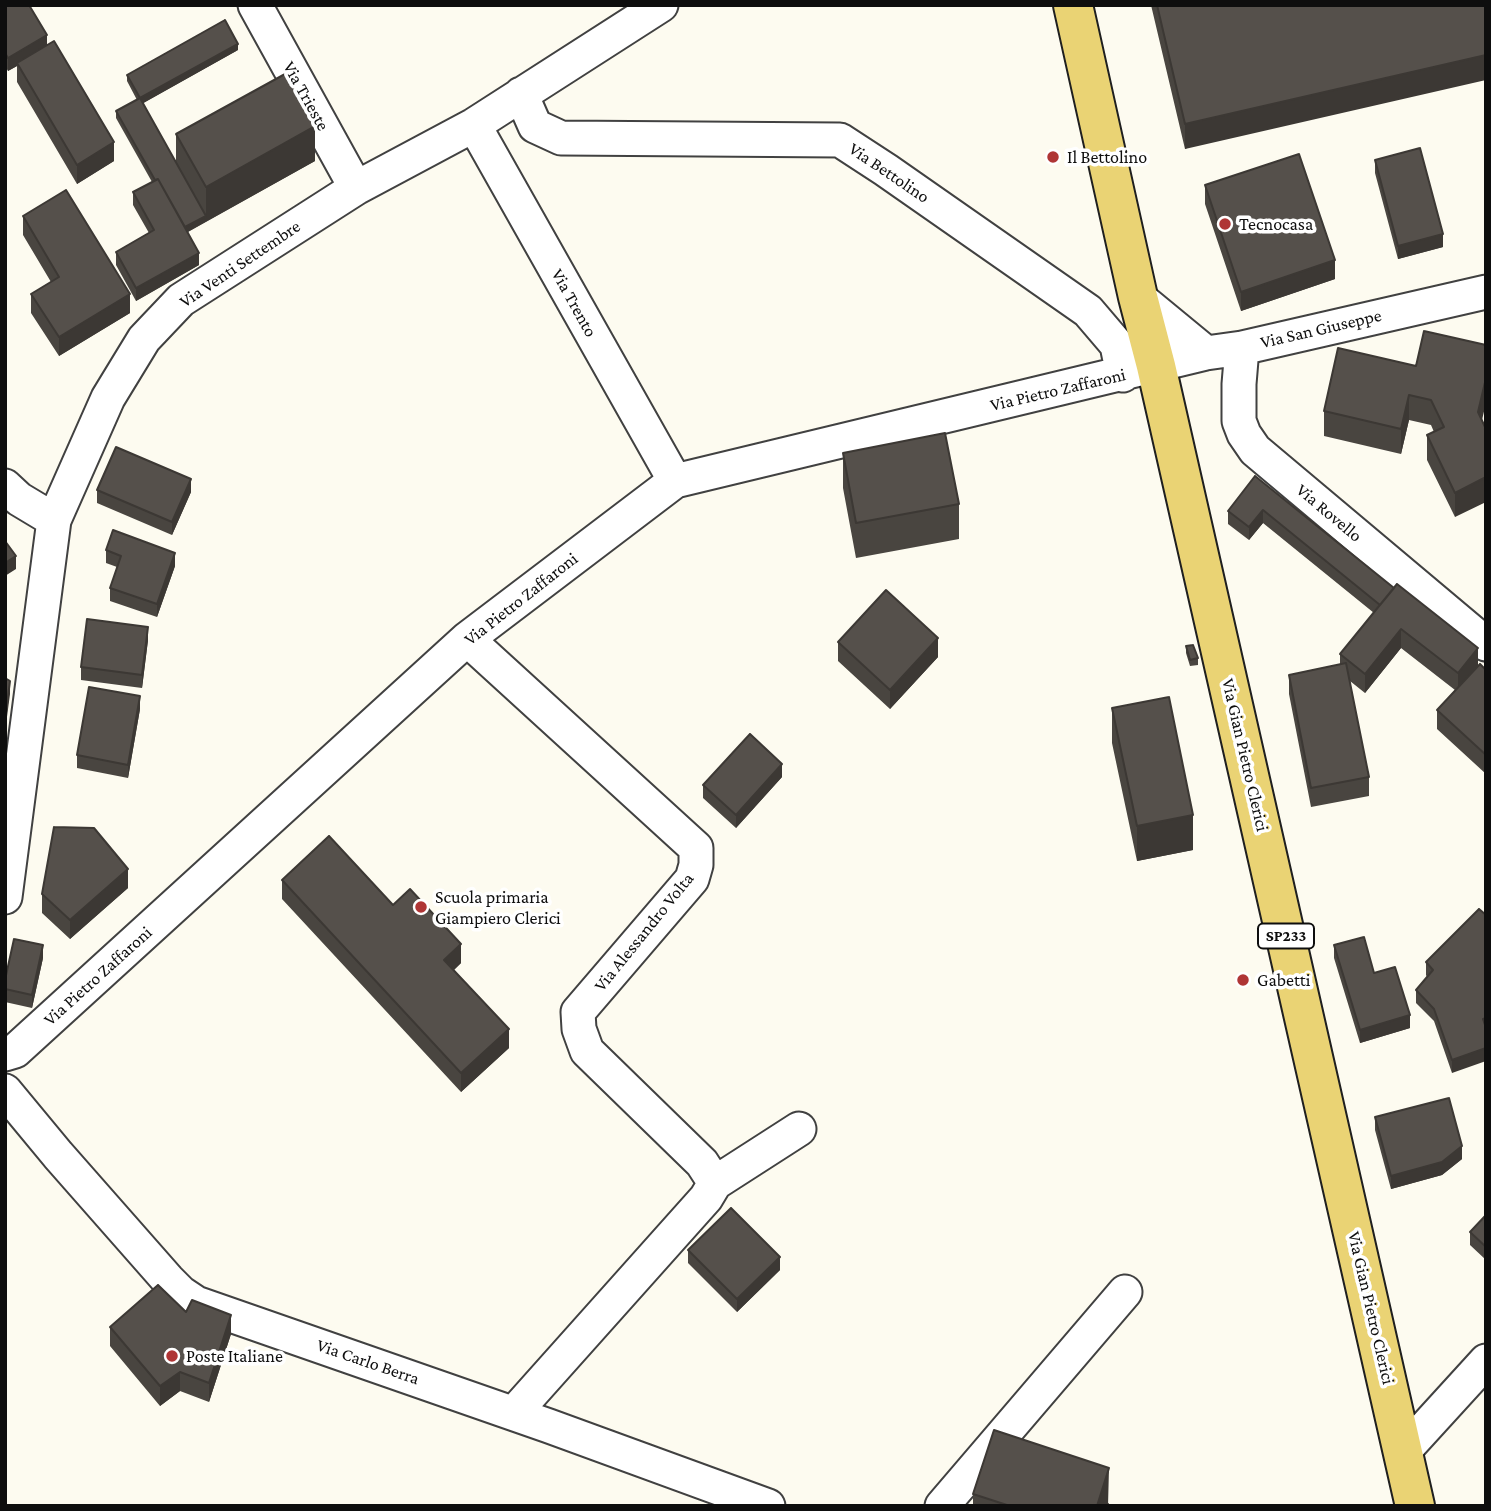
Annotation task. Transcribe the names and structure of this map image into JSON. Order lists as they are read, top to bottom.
{
  "streets": {
    "main road": ["Via Gian Pietro Clerici", "SP233"],
    "street": [
      "Via Trieste",
      "Via Bettolino",
      "Via Venti Settembre",
      "Via Trento",
      "Via San Giuseppe",
      "Via Pietro Zaffaroni",
      "Via Rovello",
      "Via Alessandro Volta",
      "Via Carlo Berra"
    ]
  },
  "crossings": [
    ["Via Trieste", "Via Venti Settembre"],
    ["Via Bettolino", "Via Trento"],
    ["Via Bettolino", "Via San Giuseppe"],
    ["Via Bettolino", "Via Pietro Zaffaroni"],
    ["Via Bettolino", "Via Gian Pietro Clerici"],
    ["Via Venti Settembre", "Via Trento"],
    ["Via Trento", "Via Pietro Zaffaroni"],
    ["Via San Giuseppe", "Via Pietro Zaffaroni"],
    ["Via San Giuseppe", "Via Rovello"],
    ["Via San Giuseppe", "Via Gian Pietro Clerici"],
    ["Via Pietro Zaffaroni", "Via Gian Pietro Clerici"],
    ["Via Pietro Zaffaroni", "Via Alessandro Volta"]
  ],
  "places": [
    "Il Bettolino",
    "Tecnocasa",
    "Scuola primaria Giampiero Clerici",
    "Gabetti",
    "Poste Italiane"
  ]
}
